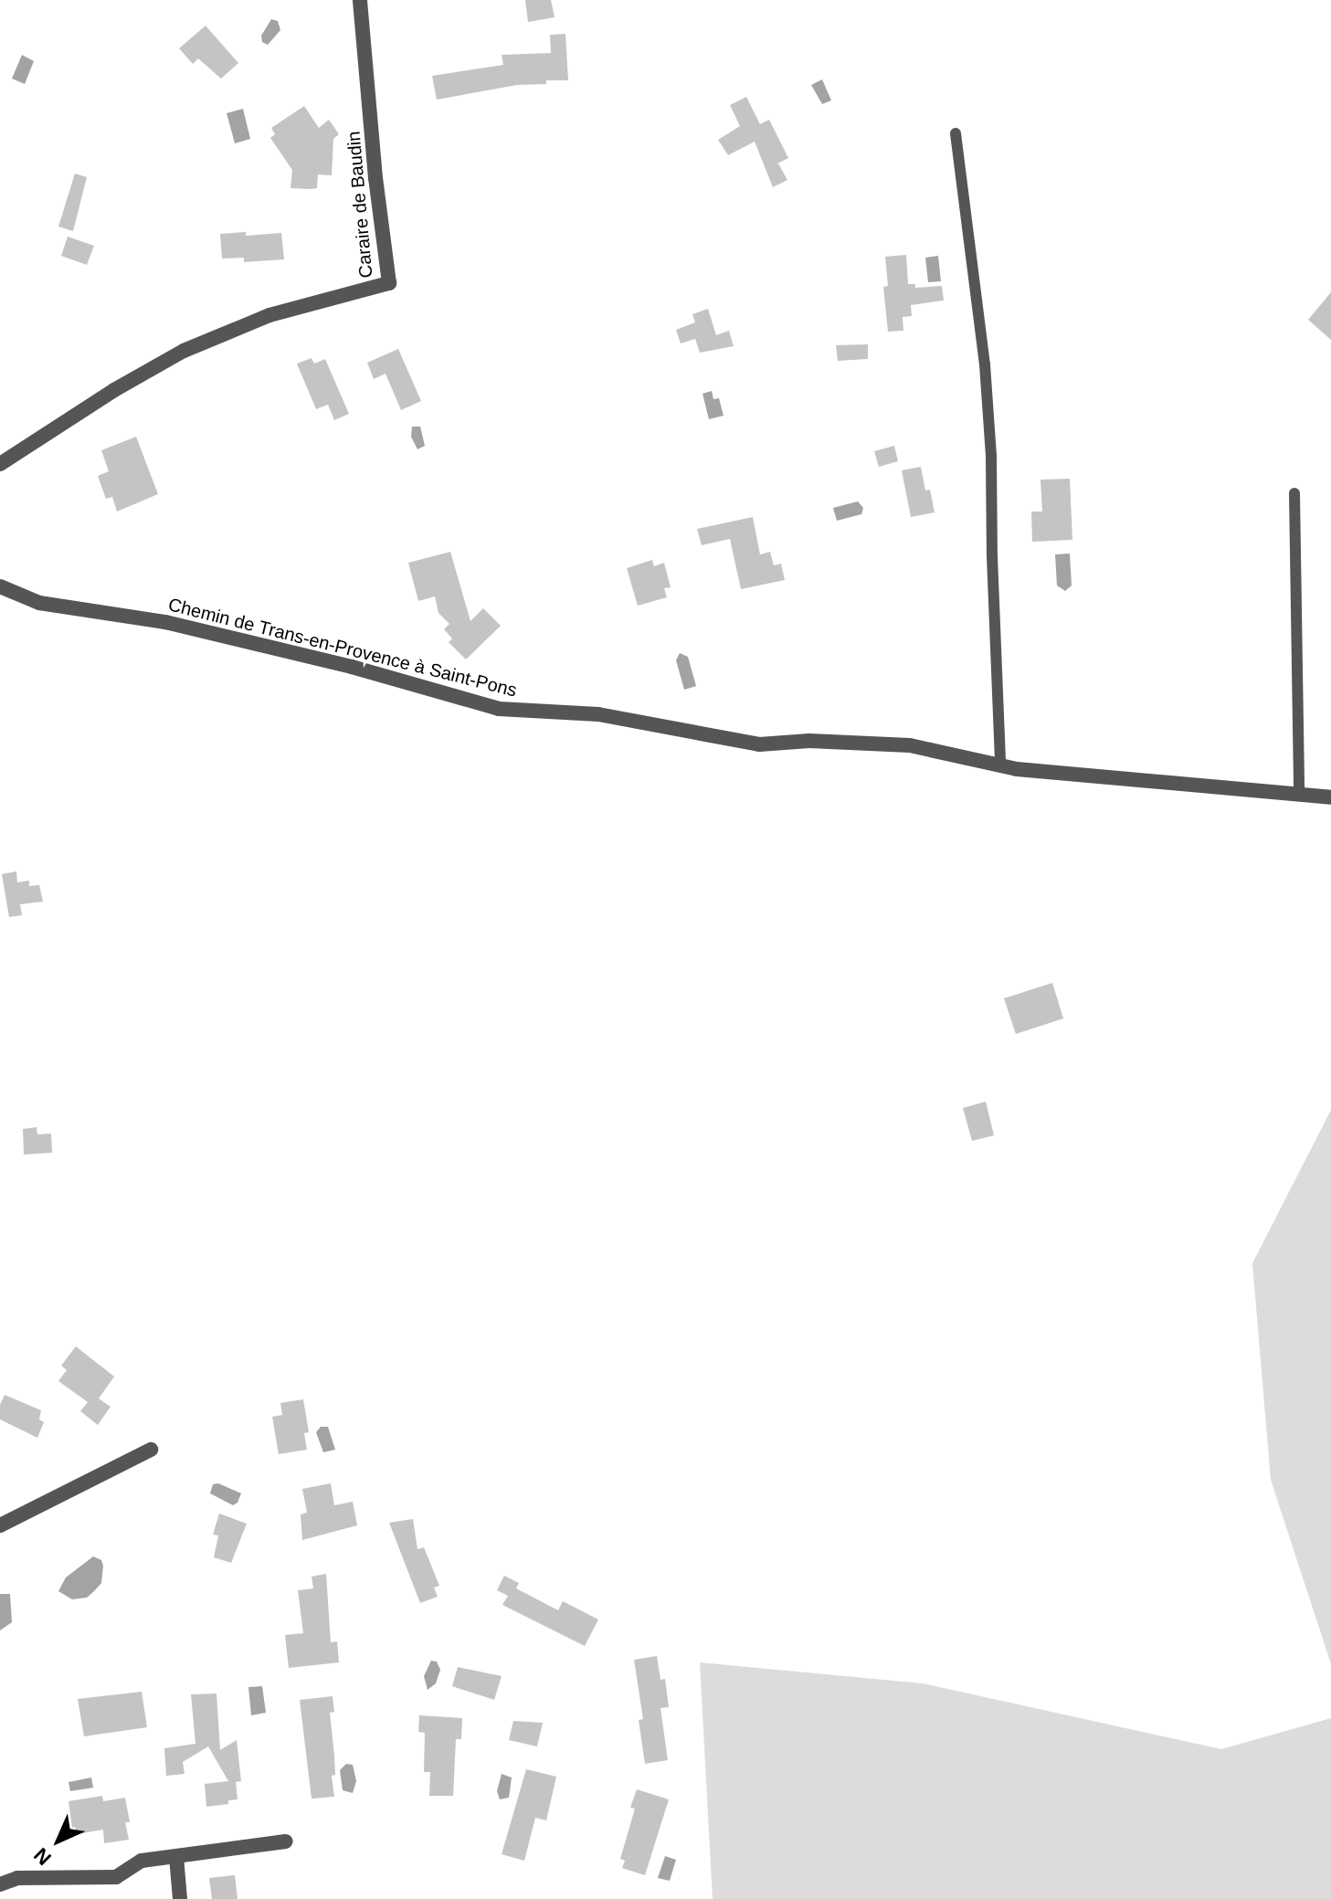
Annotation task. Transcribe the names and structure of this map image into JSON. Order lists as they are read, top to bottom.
{
  "streets": {
    "street": ["Caraire de Baudin", "Chemin de Trans-en-Provence à Saint-Pons"]
  },
  "north": "bottom left"
}
